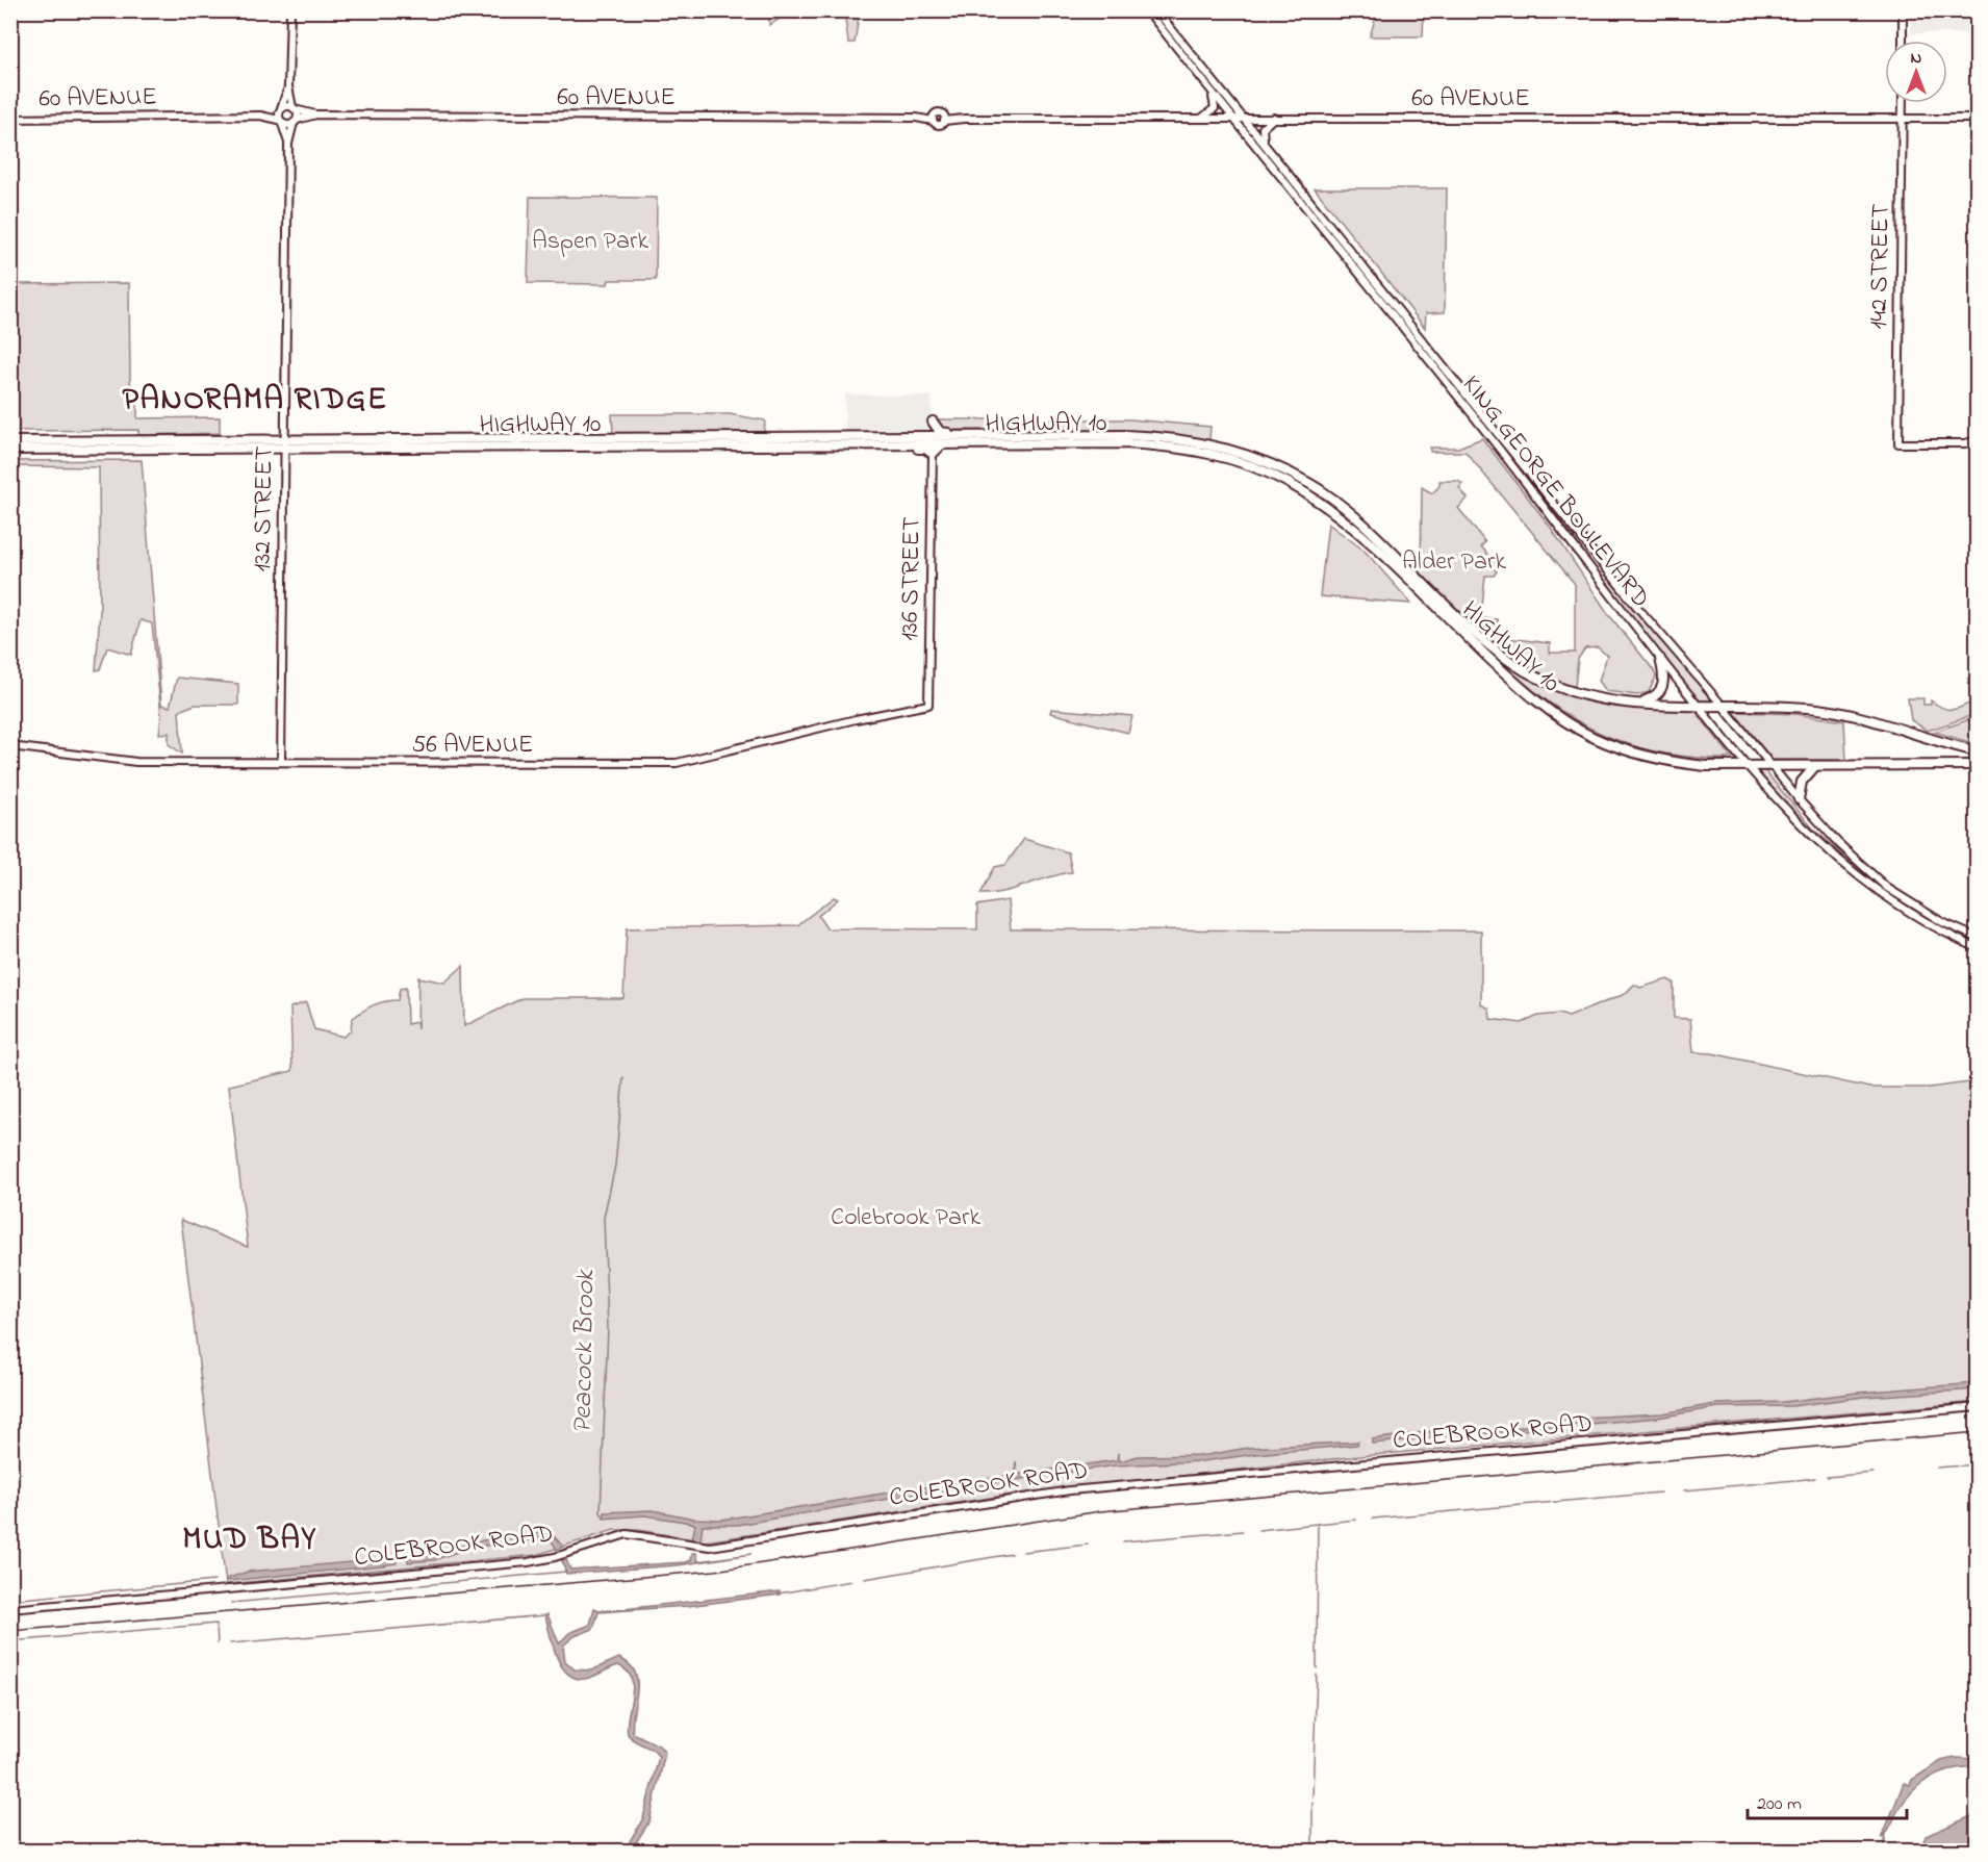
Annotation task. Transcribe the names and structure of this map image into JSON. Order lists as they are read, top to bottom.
{
  "streets": {
    "highway": ["HIGHWAY 10"],
    "street": [
      "60 AVENUE",
      "142 STREET",
      "KING GEORGE BOULEVARD",
      "132 STREET",
      "136 STREET",
      "56 AVENUE",
      "COLEBROOK ROAD"
    ]
  },
  "crossings": [
    ["60 AVENUE", "142 STREET"],
    ["60 AVENUE", "KING GEORGE BOULEVARD"],
    ["60 AVENUE", "132 STREET"],
    ["HIGHWAY 10", "KING GEORGE BOULEVARD"],
    ["HIGHWAY 10", "132 STREET"],
    ["132 STREET", "56 AVENUE"],
    ["136 STREET", "56 AVENUE"]
  ],
  "districts": ["PANORAMA RIDGE", "MUD BAY"],
  "water": ["Peacock Brook"],
  "parks": ["Aspen Park", "Alder Park", "Colebrook Park"],
  "scale_bar": "200 m",
  "north": "top"
}
